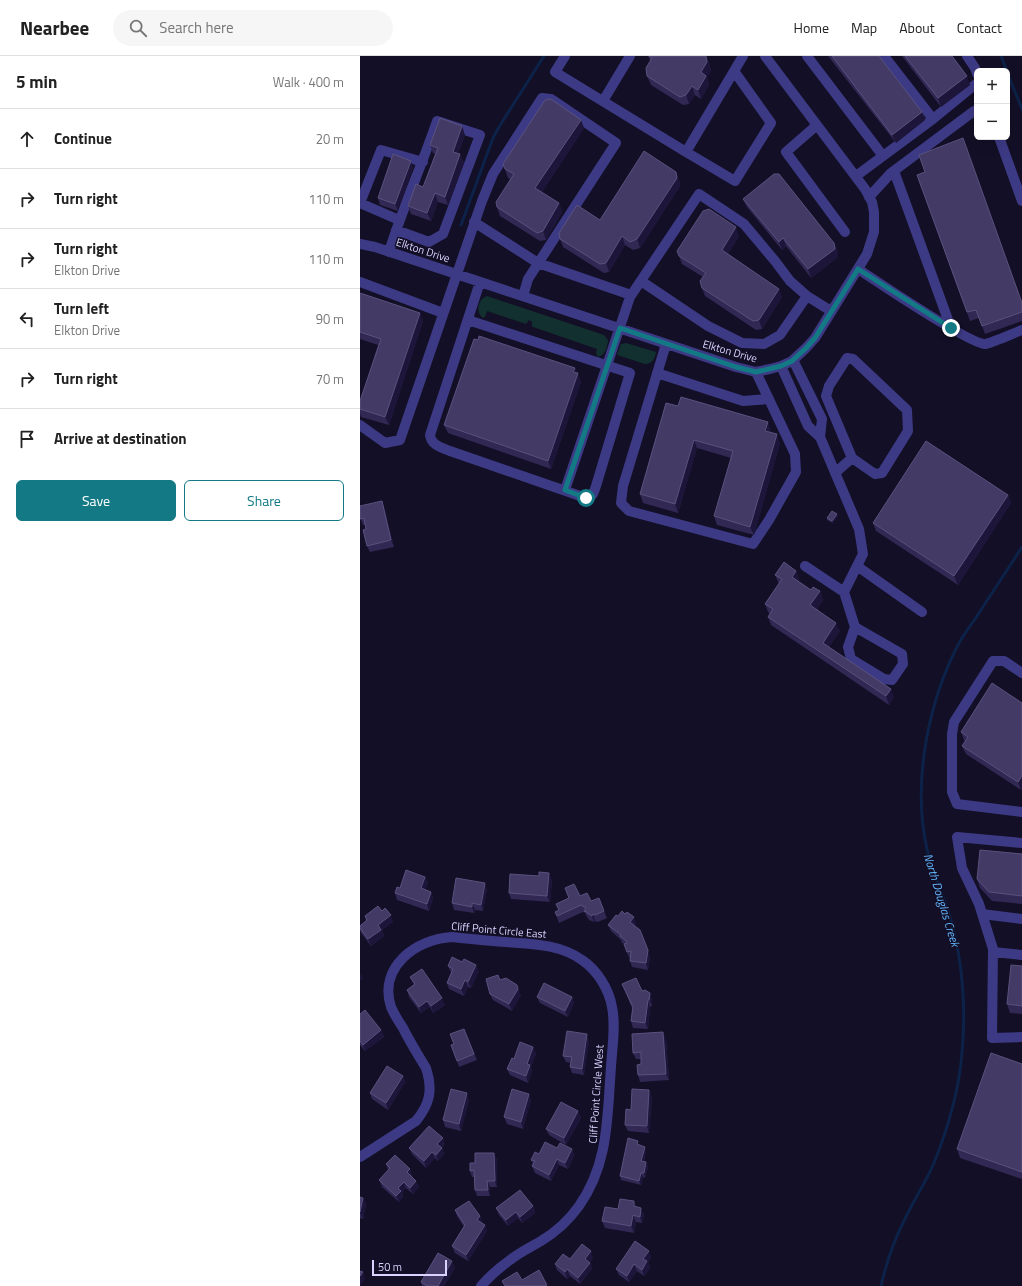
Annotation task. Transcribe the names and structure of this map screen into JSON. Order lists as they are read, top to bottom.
{
  "streets": {
    "street": ["Elkton Drive", "Cliff Point Circle East", "Cliff Point Circle West"]
  },
  "crossings": [
    ["Cliff Point Circle East", "Cliff Point Circle West"]
  ],
  "water": ["North Douglas Creek"],
  "scale_bar": "50 m",
  "page": {
    "header": "Nearbee",
    "search": "Search here",
    "nav": [
      "Home",
      "Map",
      "About",
      "Contact"
    ],
    "heading": ["5 min", "Walk · 400 m"],
    "map_buttons": ["+", "−"],
    "list": [
      ["Continue", "20 m"],
      ["Turn right", "110 m"],
      ["Turn right", "Elkton Drive", "110 m"],
      ["Turn left", "Elkton Drive", "90 m"],
      ["Turn right", "70 m"],
      "Arrive at destination"
    ],
    "buttons": ["Save", "Share"],
    "scale": "50 m"
  }
}
